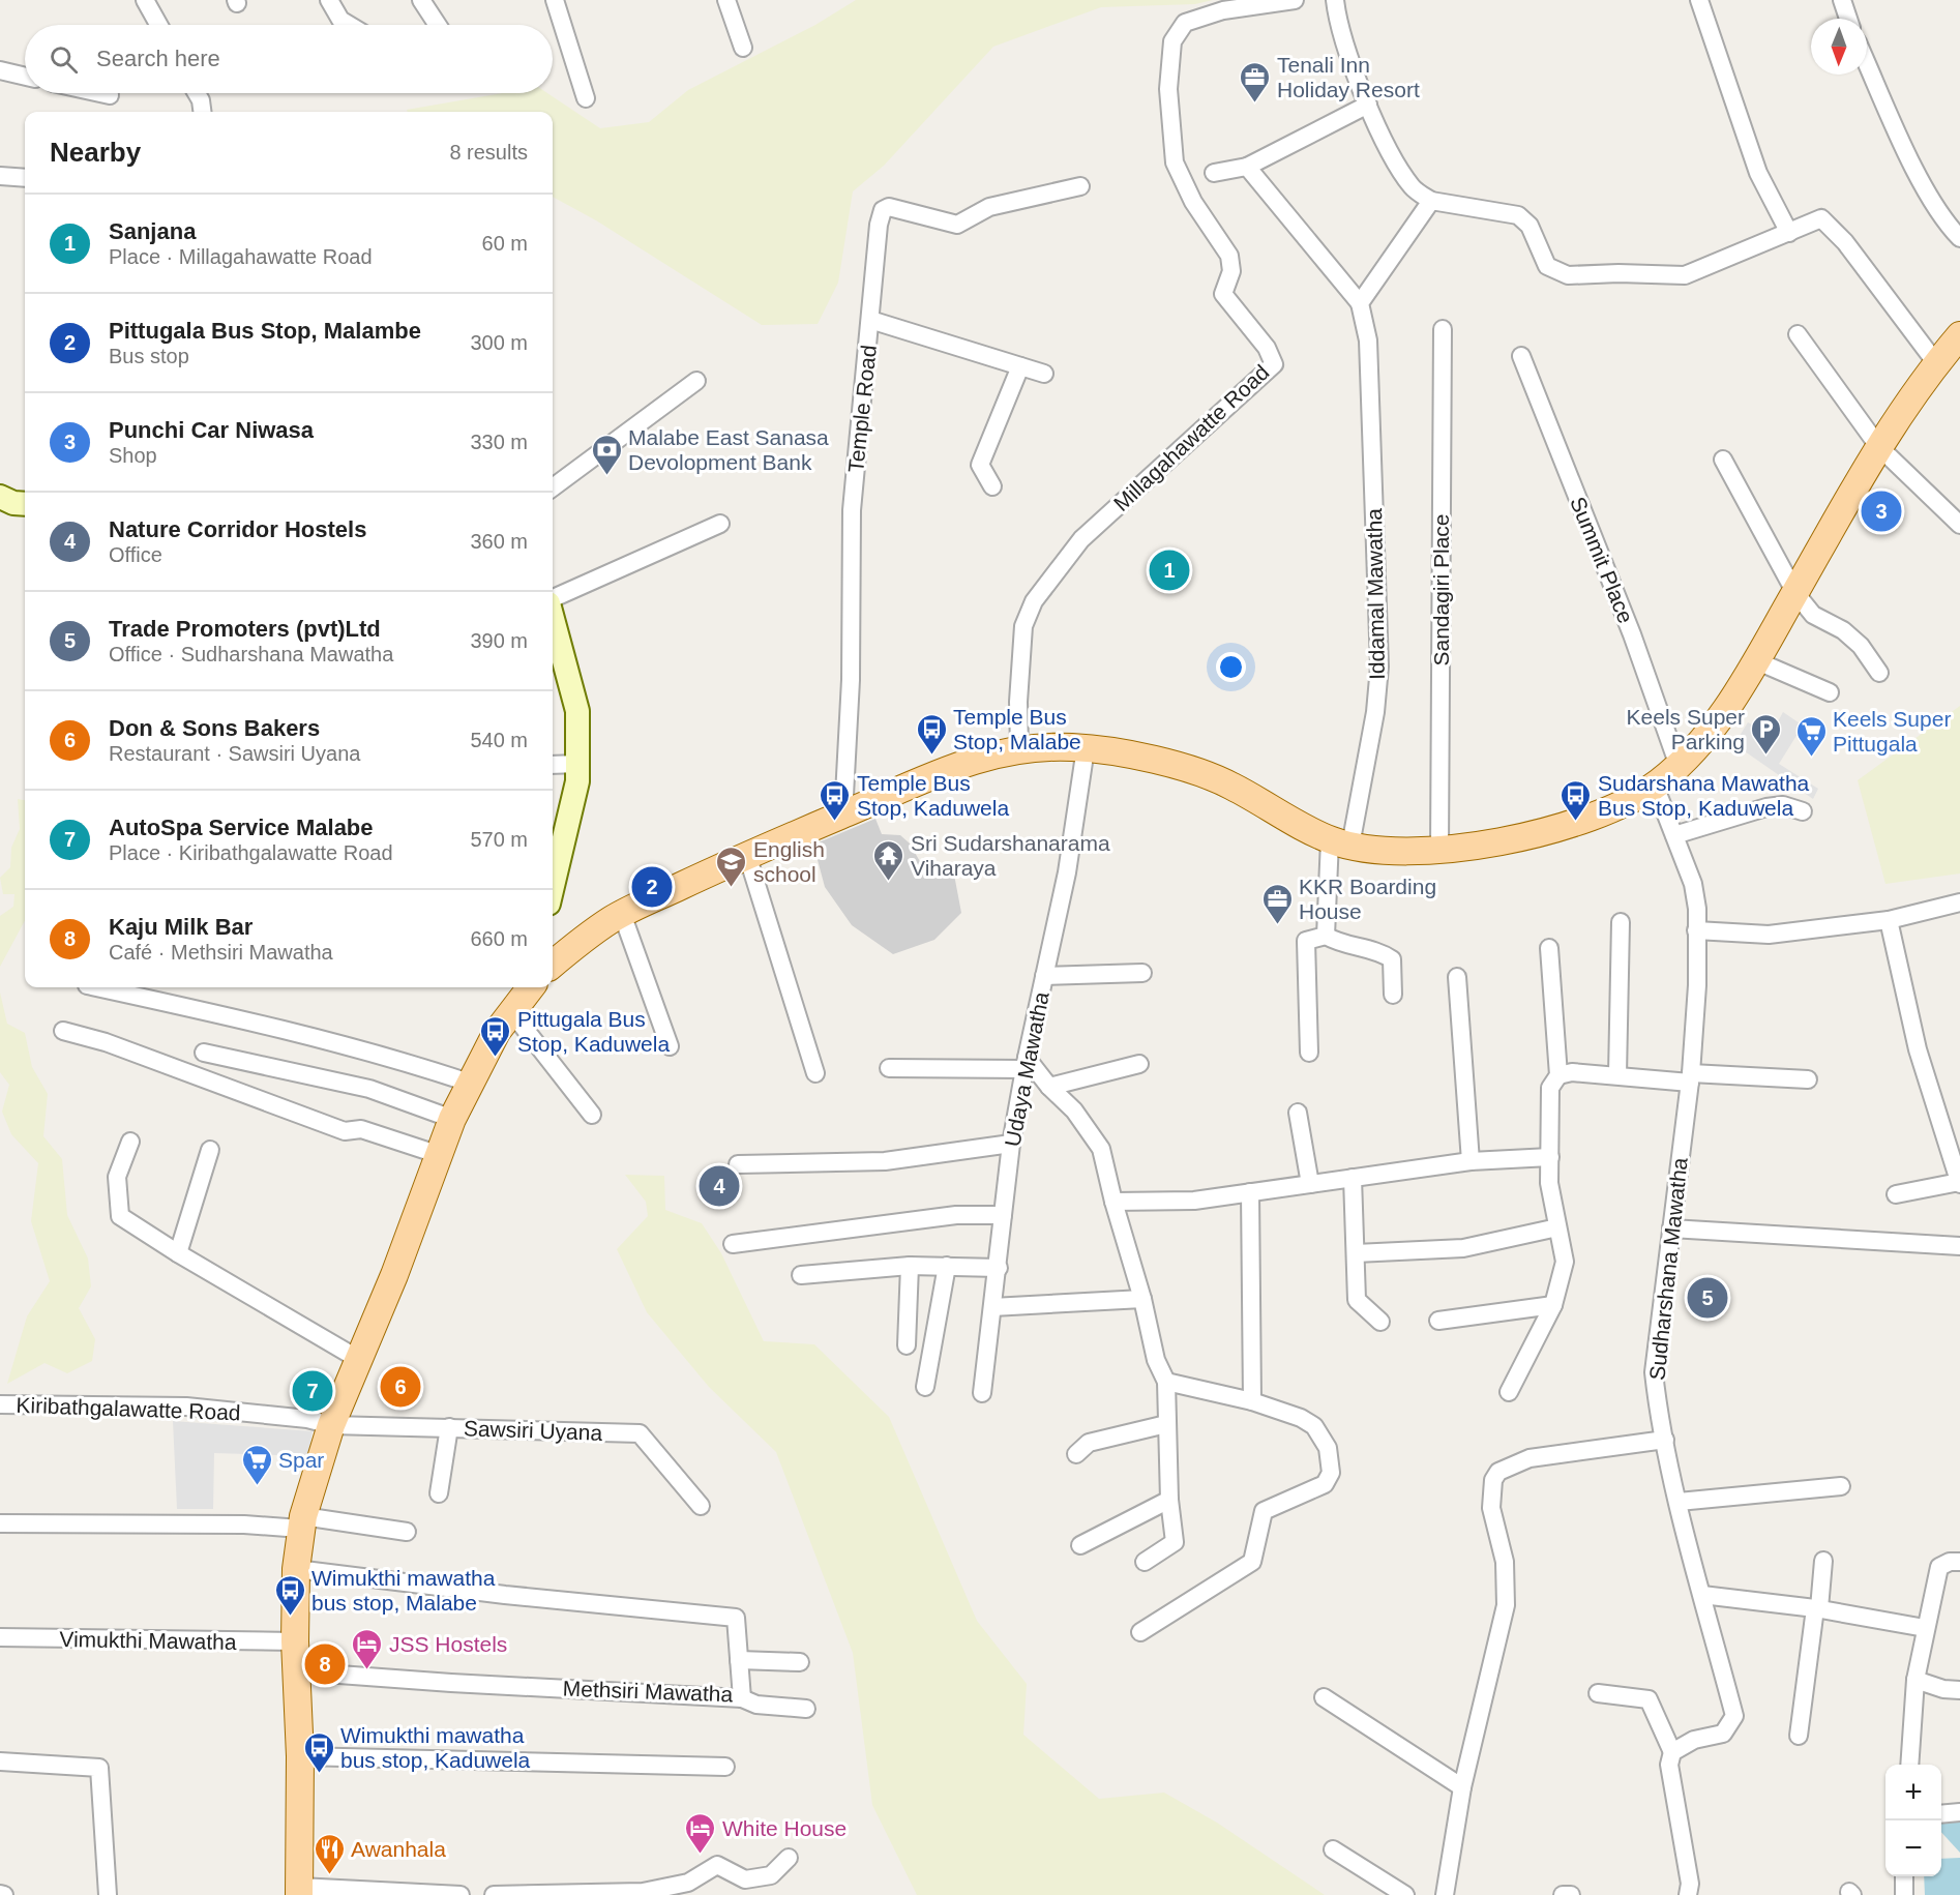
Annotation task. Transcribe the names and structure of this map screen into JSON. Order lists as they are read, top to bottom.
{
  "streets": {
    "street": [
      "Temple Road",
      "Millagahawatte Road",
      "Summit Place",
      "Sandagiri Place",
      "Iddamal Mawatha",
      "Udaya Mawatha",
      "Sudharshana Mawatha",
      "Kiribathgalawatte Road",
      "Sawsiri Uyana",
      "Vimukthi Mawatha",
      "Methsiri Mawatha"
    ]
  },
  "crossings": [
    ["Kiribathgalawatte Road", "Sawsiri Uyana"]
  ],
  "places": {
    "office": ["Tenali Inn Holiday Resort", "KKR Boarding House"],
    "bank": ["Malabe East Sanasa Devolopment Bank"],
    "bus stop": [
      "Temple Bus Stop, Malabe",
      "Temple Bus Stop, Kaduwela",
      "Sudarshana Mawatha Bus Stop, Kaduwela",
      "Pittugala Bus Stop, Kaduwela",
      "Wimukthi mawatha bus stop, Malabe",
      "Wimukthi mawatha bus stop, Kaduwela"
    ],
    "parking": ["Keels Super Parking"],
    "supermarket": ["Keels Super Pittugala", "Spar"],
    "temple": ["Sri Sudarshanarama Viharaya"],
    "school or university": ["English school"],
    "hotel": ["JSS Hostels", "White House"],
    "restaurant": ["Awanhala"]
  },
  "north": "bottom",
  "page": {
    "search": "Search here",
    "heading": ["Nearby", "8 results"],
    "list": [
      {
        "mark": "1",
        "name": "Sanjana",
        "note": "Place · Millagahawatte Road",
        "value": "60 m"
      },
      {
        "mark": "2",
        "name": "Pittugala Bus Stop, Malambe",
        "note": "Bus stop",
        "value": "300 m"
      },
      {
        "mark": "3",
        "name": "Punchi Car Niwasa",
        "note": "Shop",
        "value": "330 m"
      },
      {
        "mark": "4",
        "name": "Nature Corridor Hostels",
        "note": "Office",
        "value": "360 m"
      },
      {
        "mark": "5",
        "name": "Trade Promoters (pvt)Ltd",
        "note": "Office · Sudharshana Mawatha",
        "value": "390 m"
      },
      {
        "mark": "6",
        "name": "Don & Sons Bakers",
        "note": "Restaurant · Sawsiri Uyana",
        "value": "540 m"
      },
      {
        "mark": "7",
        "name": "AutoSpa Service Malabe",
        "note": "Place · Kiribathgalawatte Road",
        "value": "570 m"
      },
      {
        "mark": "8",
        "name": "Kaju Milk Bar",
        "note": "Café · Methsiri Mawatha",
        "value": "660 m"
      }
    ],
    "pins": [
      "3",
      "1",
      "2",
      "4",
      "5",
      "6",
      "7",
      "8"
    ],
    "map_buttons": ["+", "−"]
  }
}
